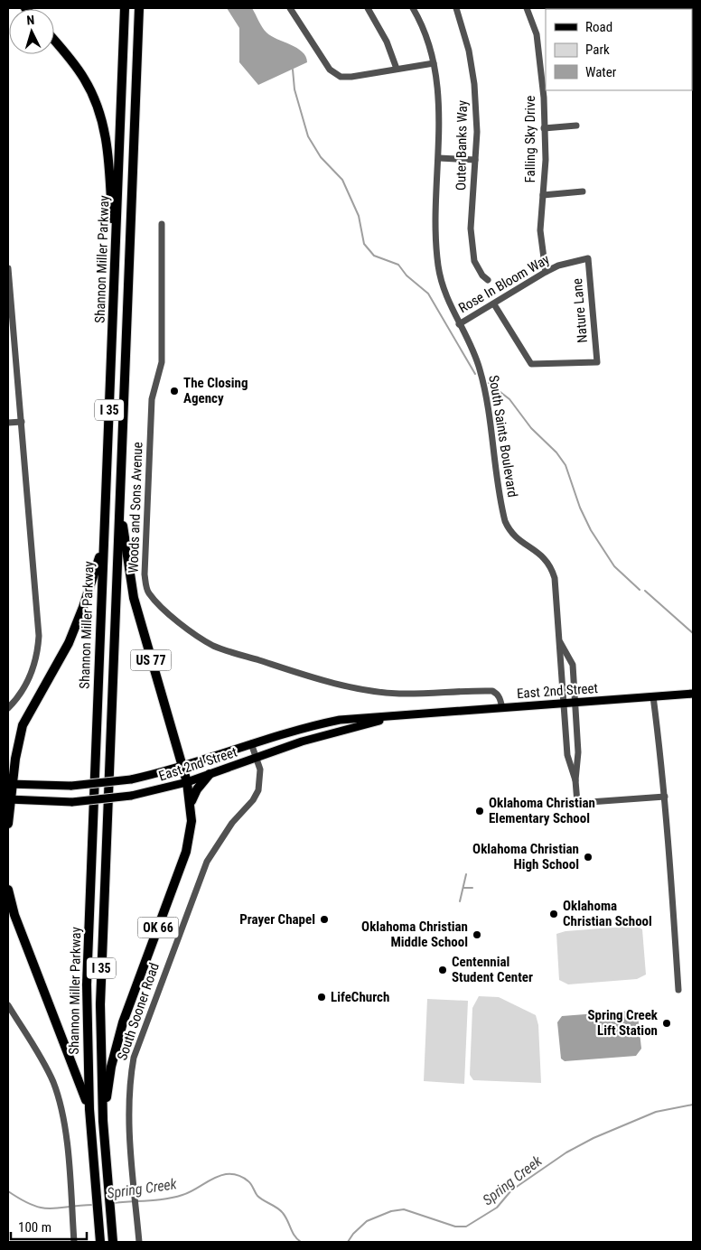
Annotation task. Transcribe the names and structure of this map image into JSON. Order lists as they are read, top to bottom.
{
  "streets": {
    "highway": [
      "Shannon Miller Parkway",
      "I 35",
      "US 77",
      "OK 66"
    ],
    "main road": ["East 2nd Street"],
    "street": [
      "Falling Sky Drive",
      "Outer Banks Way",
      "Rose In Bloom Way",
      "Nature Lane",
      "South Saints Boulevard",
      "Woods and Sons Avenue",
      "South Sooner Road"
    ]
  },
  "crossings": [
    ["Falling Sky Drive", "Rose In Bloom Way"],
    ["Shannon Miller Parkway", "US 77"],
    ["Shannon Miller Parkway", "OK 66"],
    ["Rose In Bloom Way", "Nature Lane"],
    ["Rose In Bloom Way", "South Saints Boulevard"],
    ["South Saints Boulevard", "East 2nd Street"],
    ["Woods and Sons Avenue", "East 2nd Street"],
    ["US 77", "East 2nd Street"],
    ["East 2nd Street", "OK 66"],
    ["East 2nd Street", "South Sooner Road"]
  ],
  "water": ["Spring Creek"],
  "places": [
    "The Closing Agency",
    "Oklahoma Christian Elementary School",
    "Oklahoma Christian High School",
    "Oklahoma Christian School",
    "Prayer Chapel",
    "Oklahoma Christian Middle School",
    "Centennial Student Center",
    "LifeChurch",
    "Spring Creek Lift Station"
  ],
  "legend": ["Road", "Park", "Water"],
  "scale_bar": "100 m",
  "north": "top"
}
